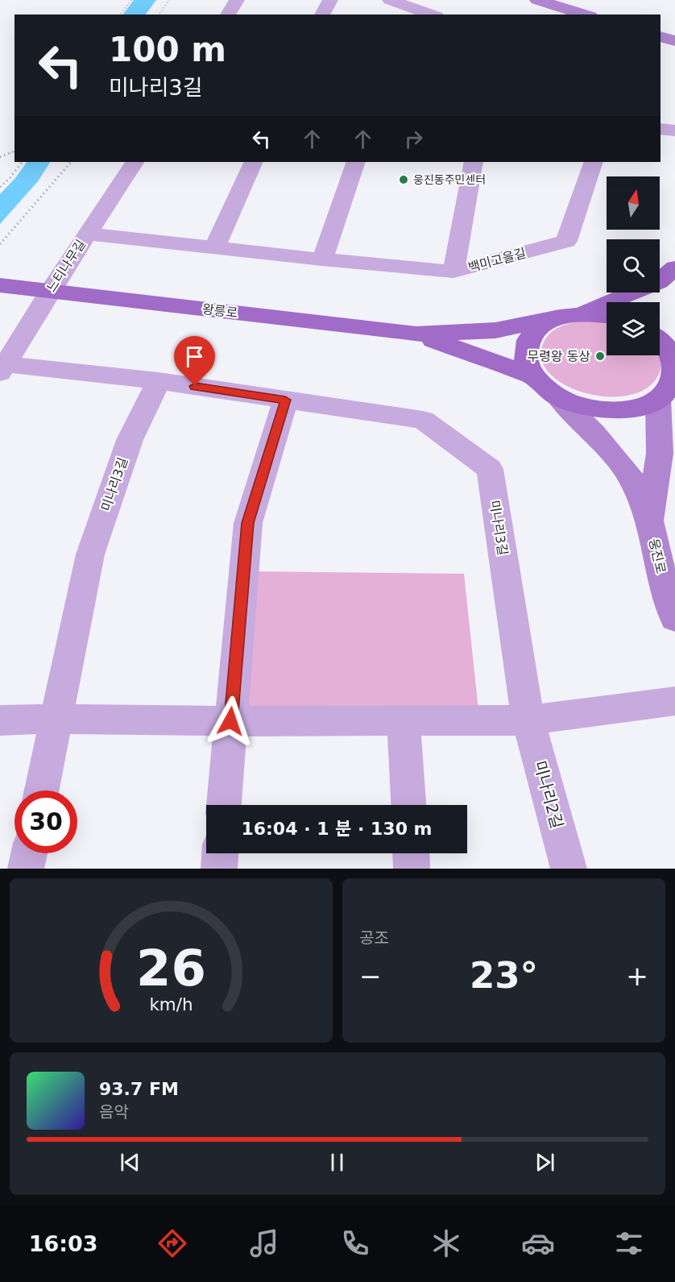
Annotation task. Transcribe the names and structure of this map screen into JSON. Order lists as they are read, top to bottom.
{
  "streets": {
    "main road": ["왕릉로", "웅진로"],
    "street": [
      "백미고을길",
      "느티나무길",
      "미나리3길",
      "미나리2길"
    ]
  },
  "crossings": [
    ["느티나무길", "왕릉로"],
    ["미나리3길", "미나리2길"]
  ],
  "places": ["웅진동주민센터", "무령왕 동상"],
  "north": "top",
  "page": {
    "turn": ["100 m", "미나리3길"],
    "limit": "30",
    "trip": "16:04 · 1 분 · 130 m",
    "tile": "공조",
    "heat": ["−", "23°", "+"],
    "song": ["93.7 FM", "음악"],
    "tabs": "16:03",
    "gauge": ["26", "km/h"]
  }
}
